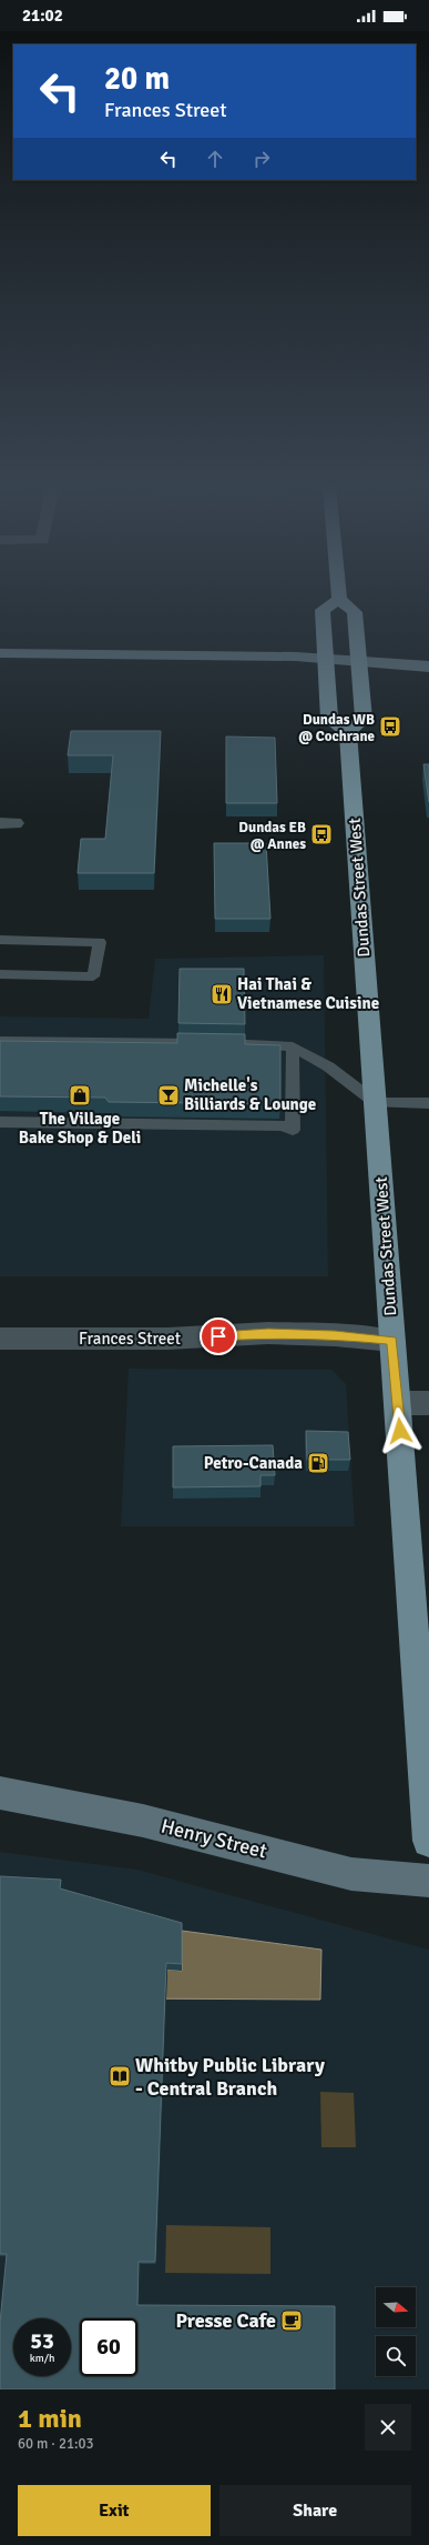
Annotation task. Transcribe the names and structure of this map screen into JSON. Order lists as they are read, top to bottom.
{
  "streets": {
    "main road": ["Dundas Street West"],
    "street": ["Frances Street", "Henry Street"]
  },
  "crossings": [
    ["Dundas Street West", "Frances Street"]
  ],
  "places": {
    "bus stop": ["Dundas WB @ Cochrane", "Dundas EB @ Annes"],
    "restaurant": ["Hai Thai & Vietnamese Cuisine"],
    "shop": ["The Village Bake Shop & Deli"],
    "bar": ["Michelle's Billiards & Lounge"],
    "fuel station": ["Petro-Canada"],
    "library": ["Whitby Public Library - Central Branch"],
    "cafe": ["Presse Cafe"]
  },
  "north": "right",
  "page": {
    "status": "21:02",
    "turn": ["20 m", "Frances Street"],
    "speed": "53 km/h",
    "limit": "60",
    "heading": ["1 min", "60 m · 21:03"],
    "buttons": ["Exit", "Share"]
  }
}
